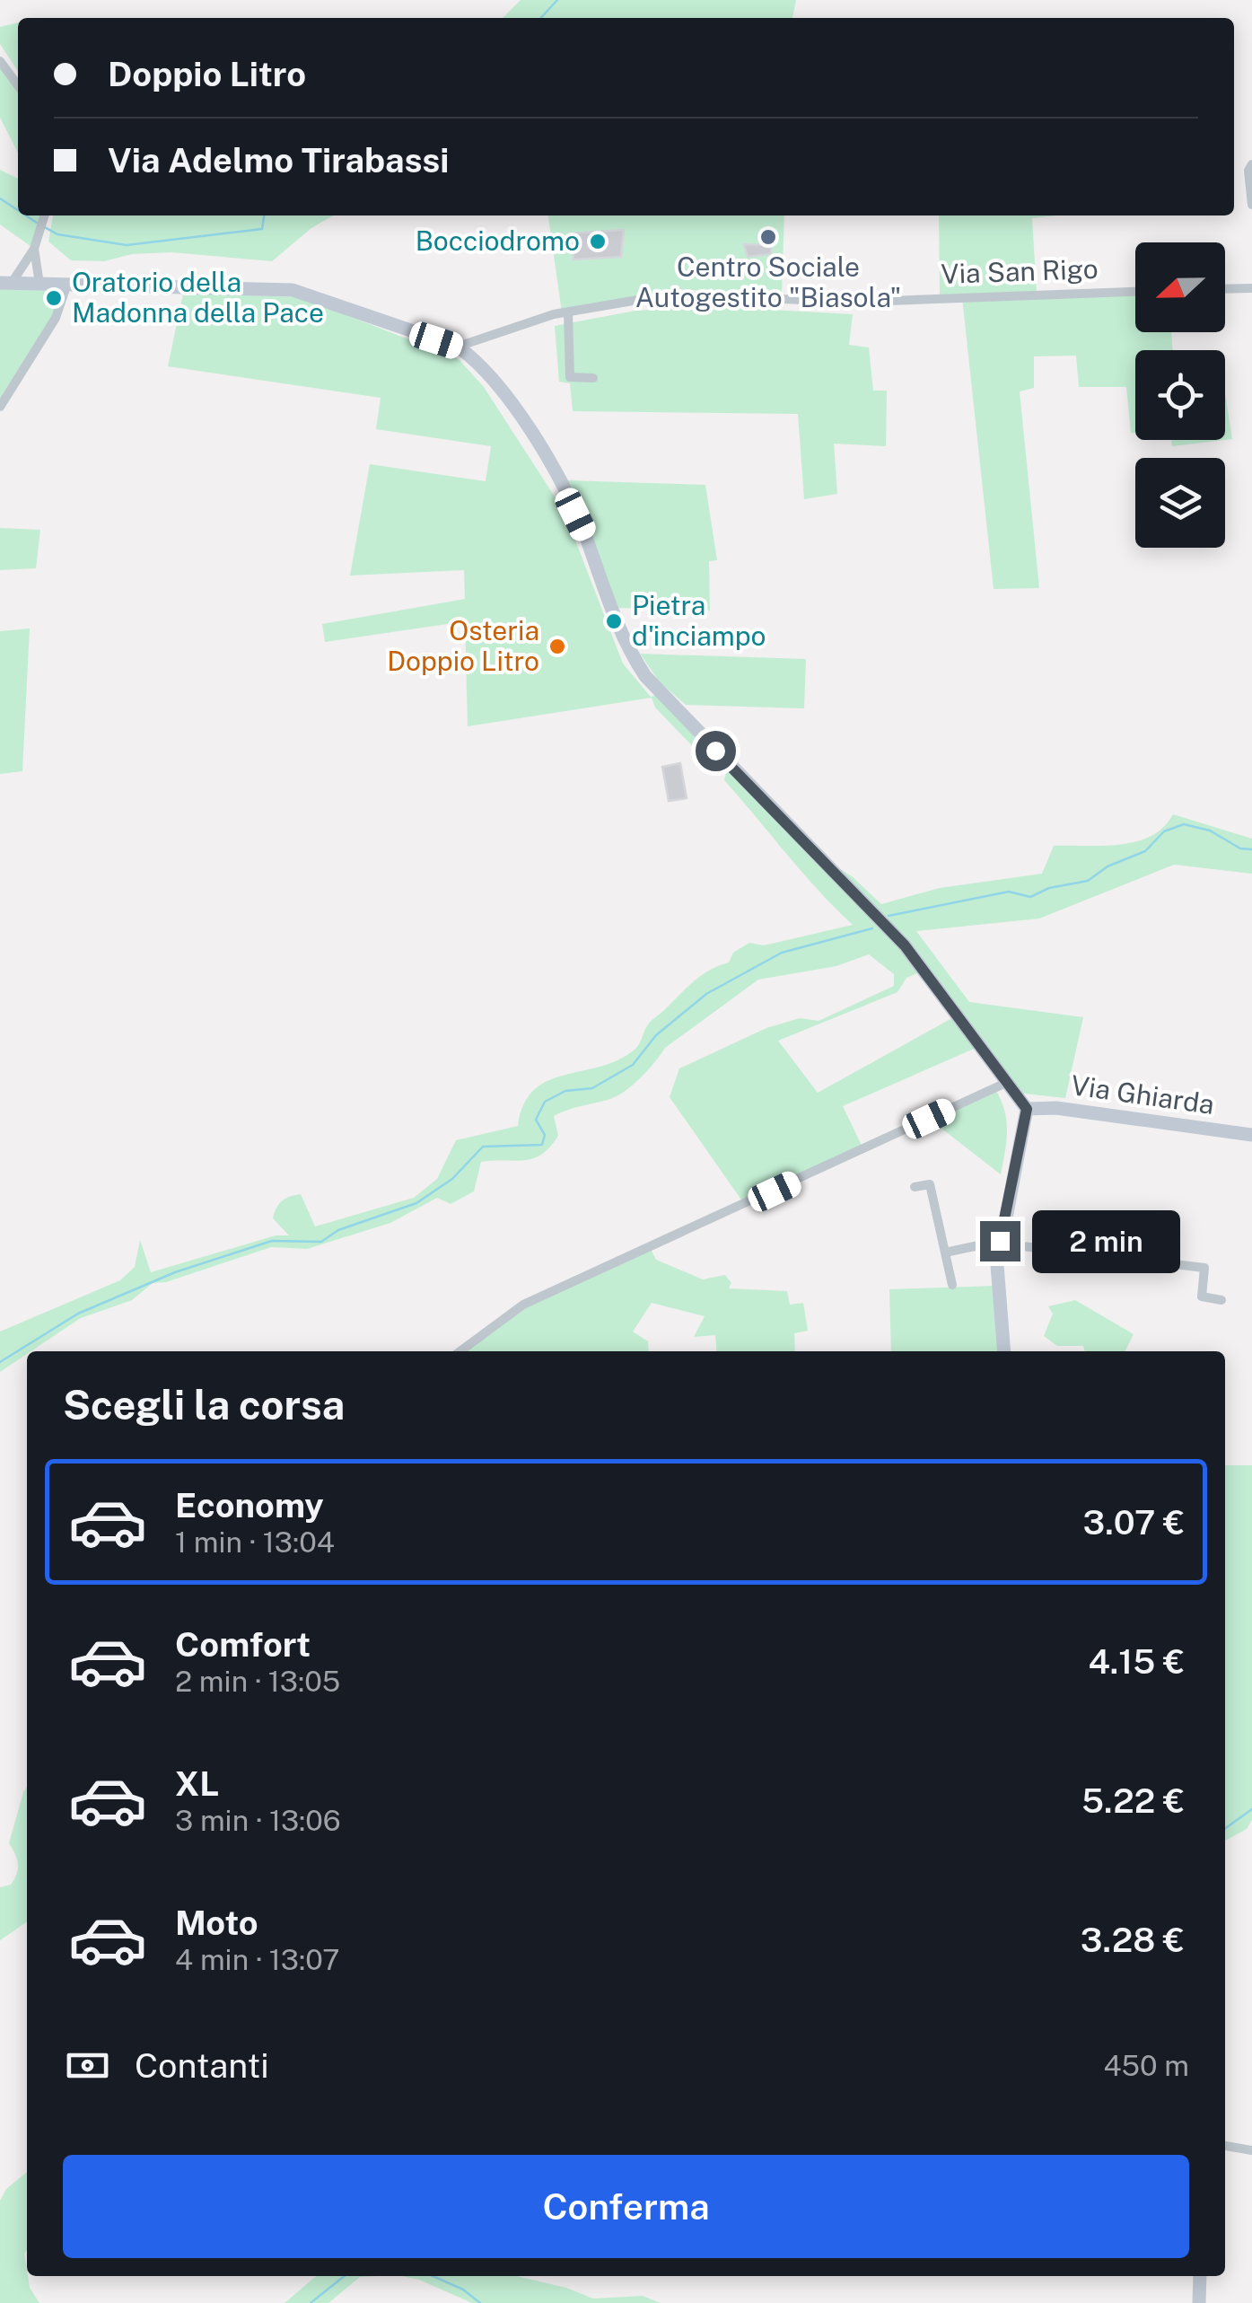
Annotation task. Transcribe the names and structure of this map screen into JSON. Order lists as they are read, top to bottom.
{
  "streets": {
    "street": ["Via San Rigo", "Via Ghiarda"]
  },
  "places": [
    "Centro Sociale Autogestito \"Biasola\"",
    "Bocciodromo",
    "Oratorio della Madonna della Pace",
    "Pietra d'inciampo",
    "Osteria Doppio Litro"
  ],
  "north": "left",
  "page": {
    "banner": ["Doppio Litro", "Via Adelmo Tirabassi"],
    "bubble": "2 min",
    "heading": "Scegli la corsa",
    "list": [
      {
        "name": "Economy",
        "note": "1 min · 13:04",
        "value": "3.07 €"
      },
      {
        "name": "Comfort",
        "note": "2 min · 13:05",
        "value": "4.15 €"
      },
      {
        "name": "XL",
        "note": "3 min · 13:06",
        "value": "5.22 €"
      },
      {
        "name": "Moto",
        "note": "4 min · 13:07",
        "value": "3.28 €"
      }
    ],
    "pay": ["Contanti", "450 m"],
    "buttons": "Conferma"
  }
}
